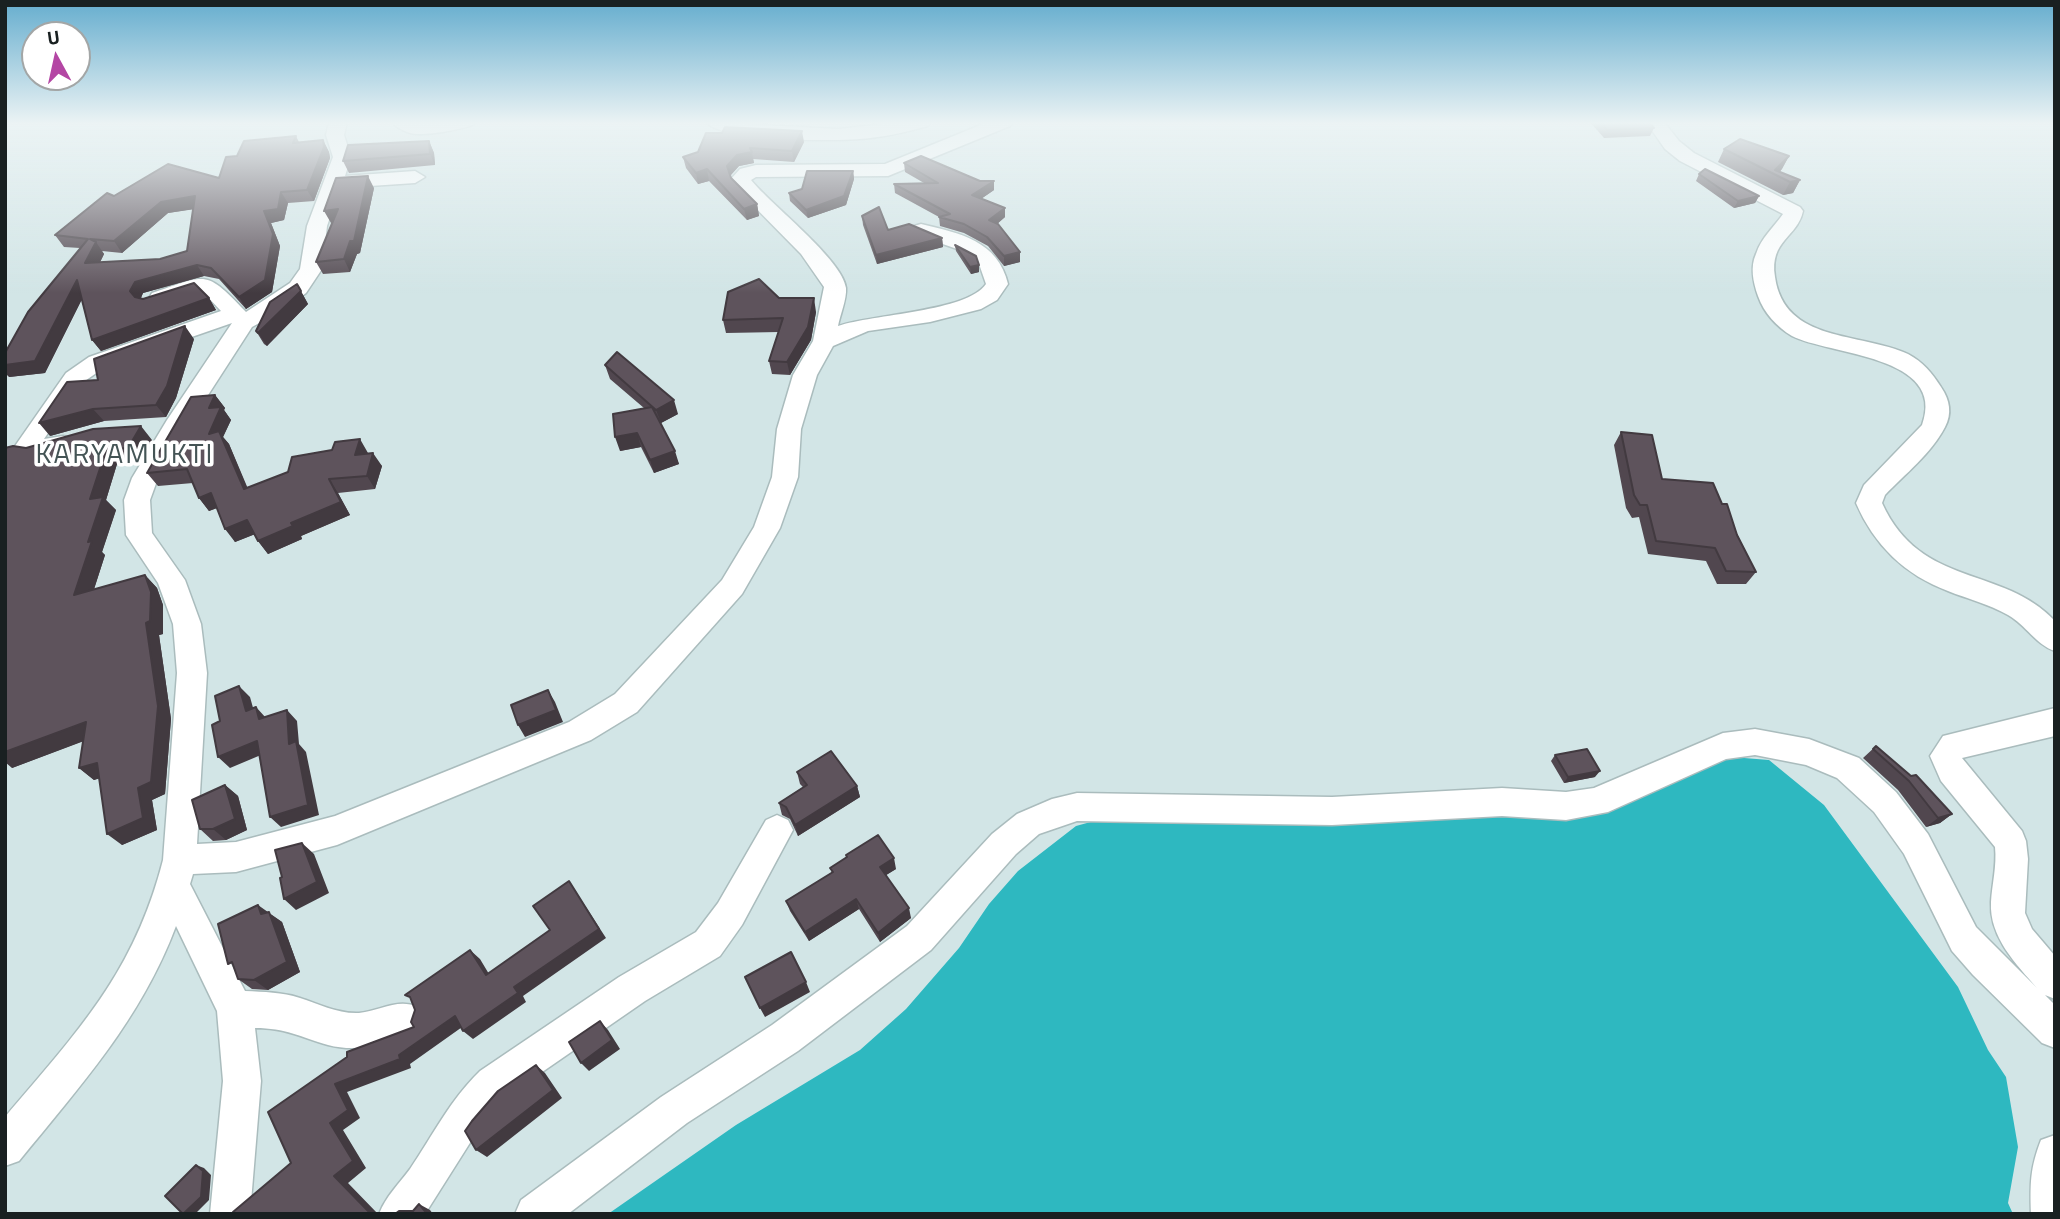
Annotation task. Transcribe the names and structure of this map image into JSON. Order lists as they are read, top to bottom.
{
  "districts": ["KARYAMUKTI"],
  "north": "top"
}
